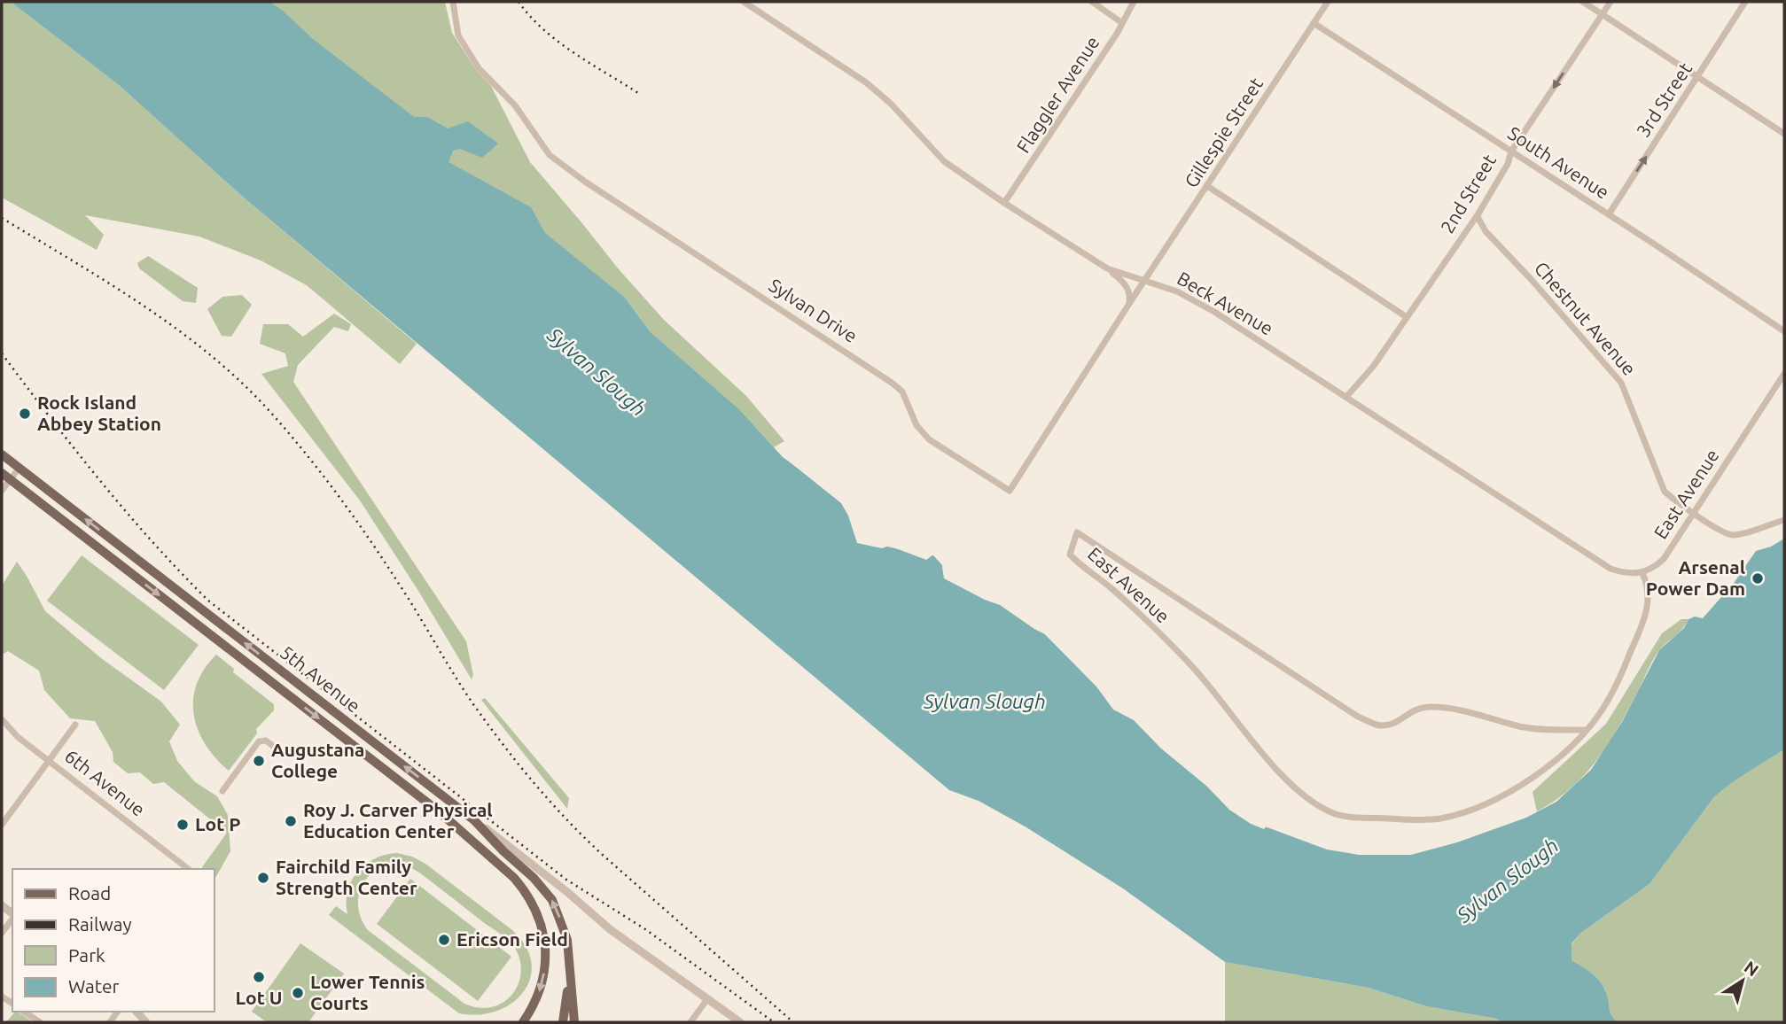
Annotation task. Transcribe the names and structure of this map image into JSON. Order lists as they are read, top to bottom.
{
  "streets": {
    "main road": ["5th Avenue"],
    "street": [
      "Flaggler Avenue",
      "3rd Street",
      "Gillespie Street",
      "South Avenue",
      "2nd Street",
      "Beck Avenue",
      "Sylvan Drive",
      "Chestnut Avenue",
      "East Avenue",
      "6th Avenue"
    ]
  },
  "crossings": [
    ["Flaggler Avenue", "Beck Avenue"],
    ["3rd Street", "South Avenue"],
    ["Gillespie Street", "South Avenue"],
    ["Gillespie Street", "Beck Avenue"],
    ["Gillespie Street", "Sylvan Drive"],
    ["South Avenue", "2nd Street"],
    ["2nd Street", "Beck Avenue"],
    ["2nd Street", "Chestnut Avenue"],
    ["Beck Avenue", "Sylvan Drive"],
    ["Beck Avenue", "East Avenue"],
    ["Chestnut Avenue", "East Avenue"]
  ],
  "one_way": ["3rd Street"],
  "water": ["Sylvan Slough"],
  "places": [
    "Rock Island Abbey Station",
    "Arsenal Power Dam",
    "Augustana College",
    "Roy J. Carver Physical Education Center",
    "Lot P",
    "Fairchild Family Strength Center",
    "Ericson Field",
    "Lot U",
    "Lower Tennis Courts"
  ],
  "legend": [
    "Road",
    "Railway",
    "Park",
    "Water"
  ],
  "north": "top right"
}
